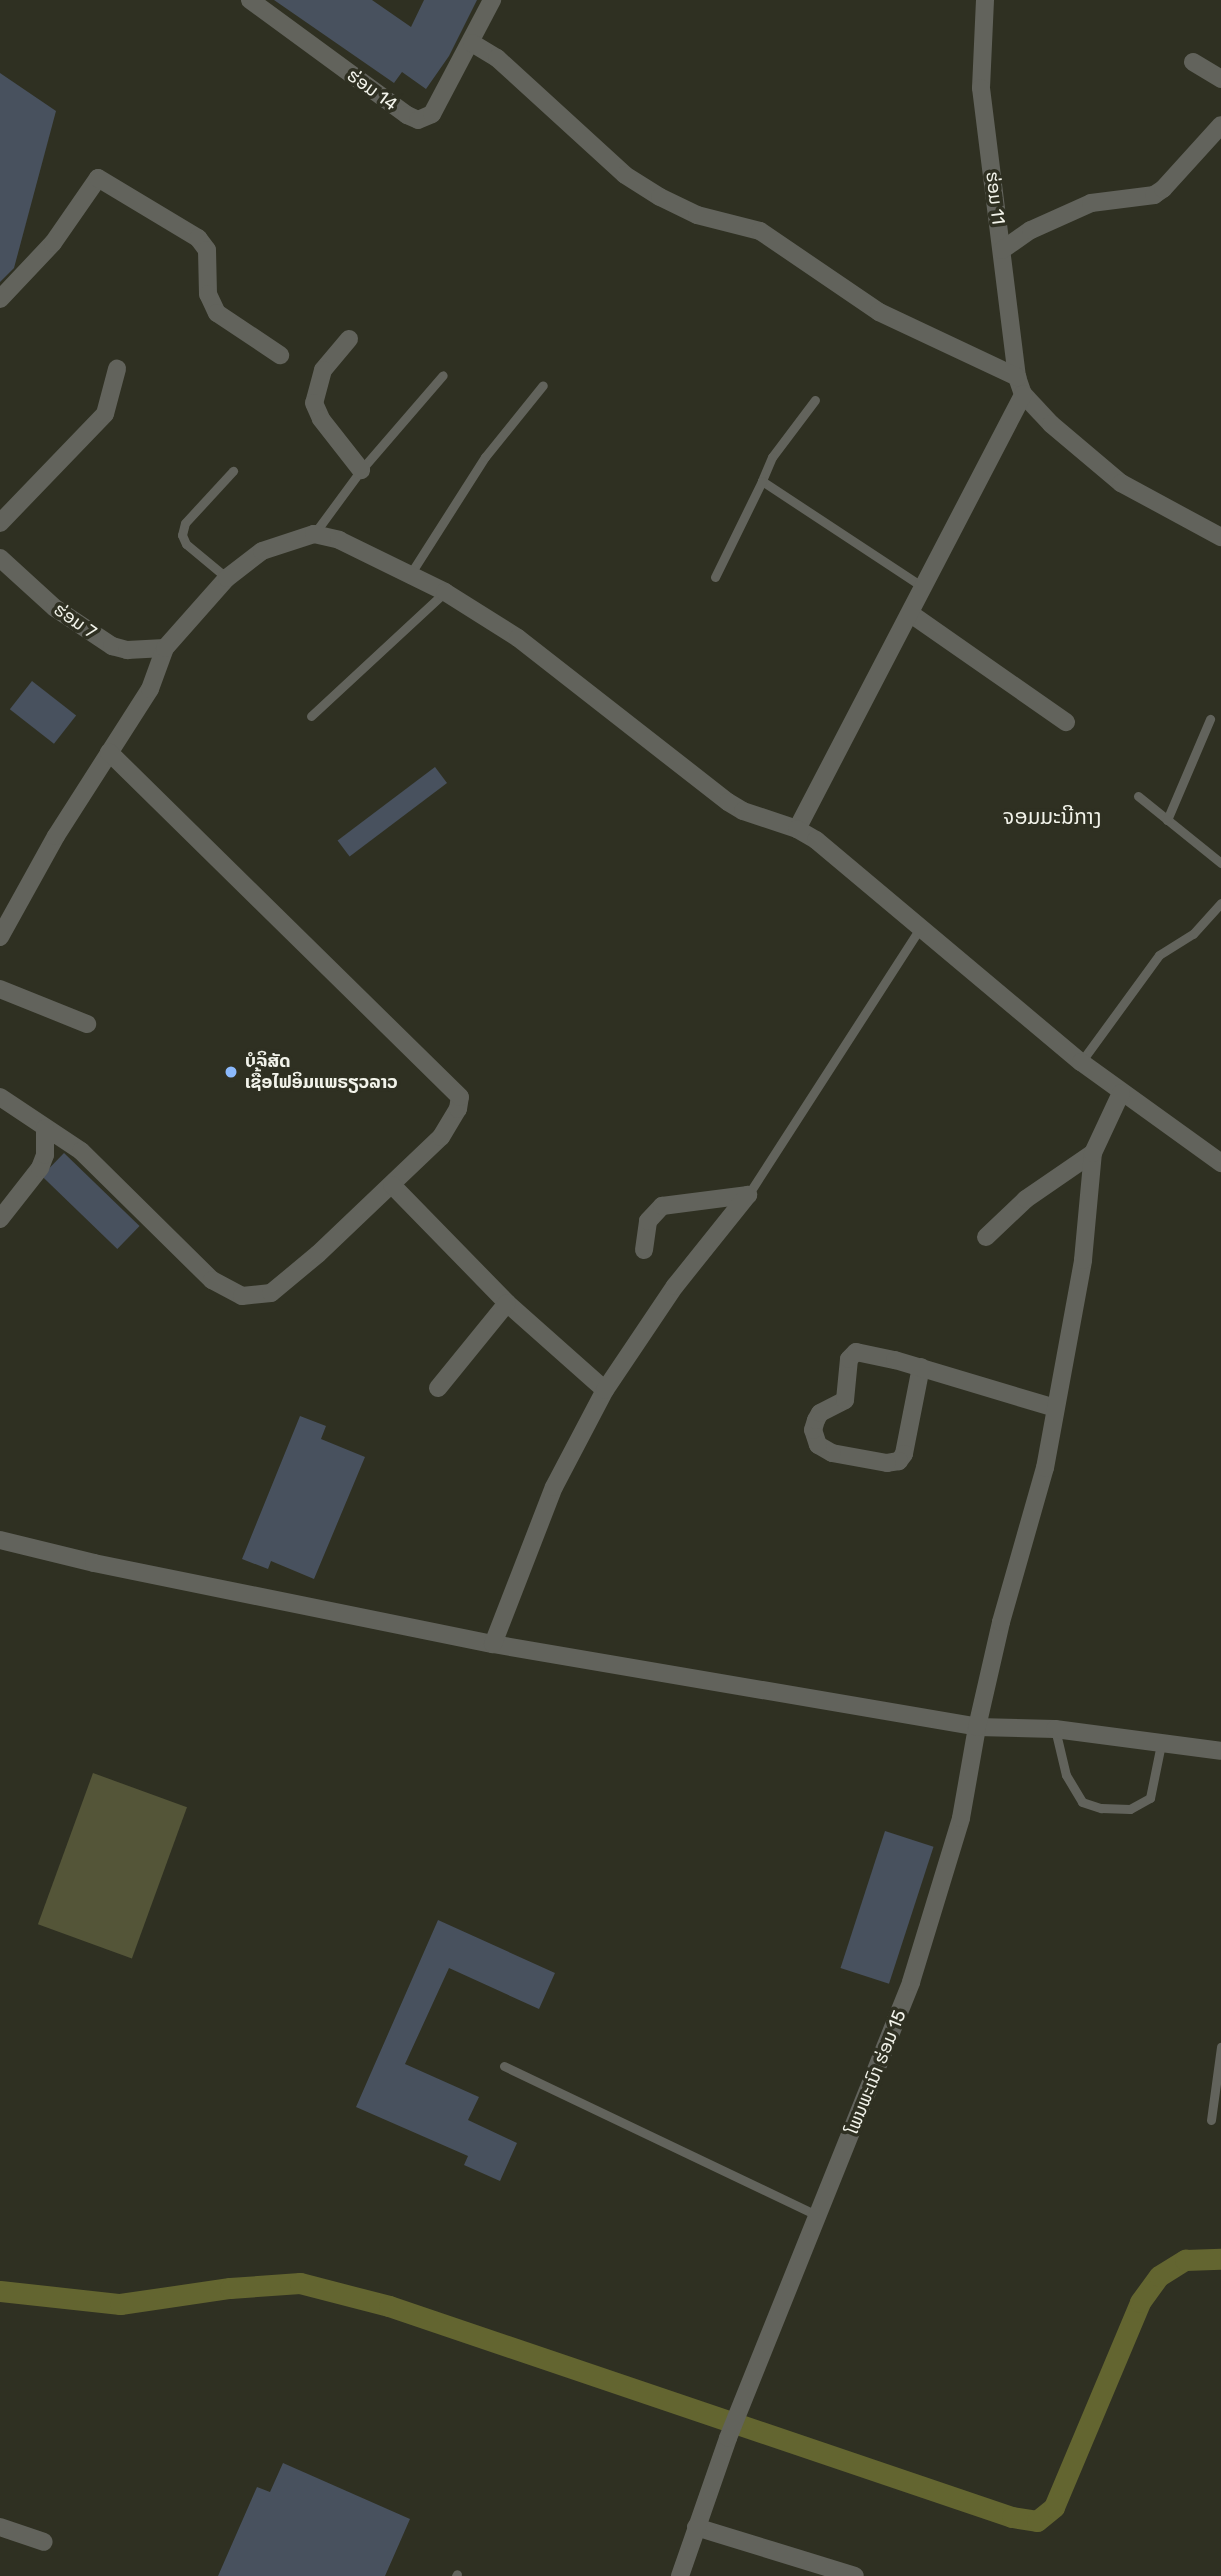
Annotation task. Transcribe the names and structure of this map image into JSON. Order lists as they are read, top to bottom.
{
  "streets": {
    "street": [
      "ຮ່ອມ 14",
      "ຮ່ອມ 11",
      "ຮ່ອມ 7",
      "ໂພນພະເນົາ ຮ່ອມ 15"
    ]
  },
  "districts": ["ຈອມມະນີກາງ"],
  "places": ["ບໍລິສັດ ເຊື້ອໄຟອິມແພຣຽວລາວ"]
}
